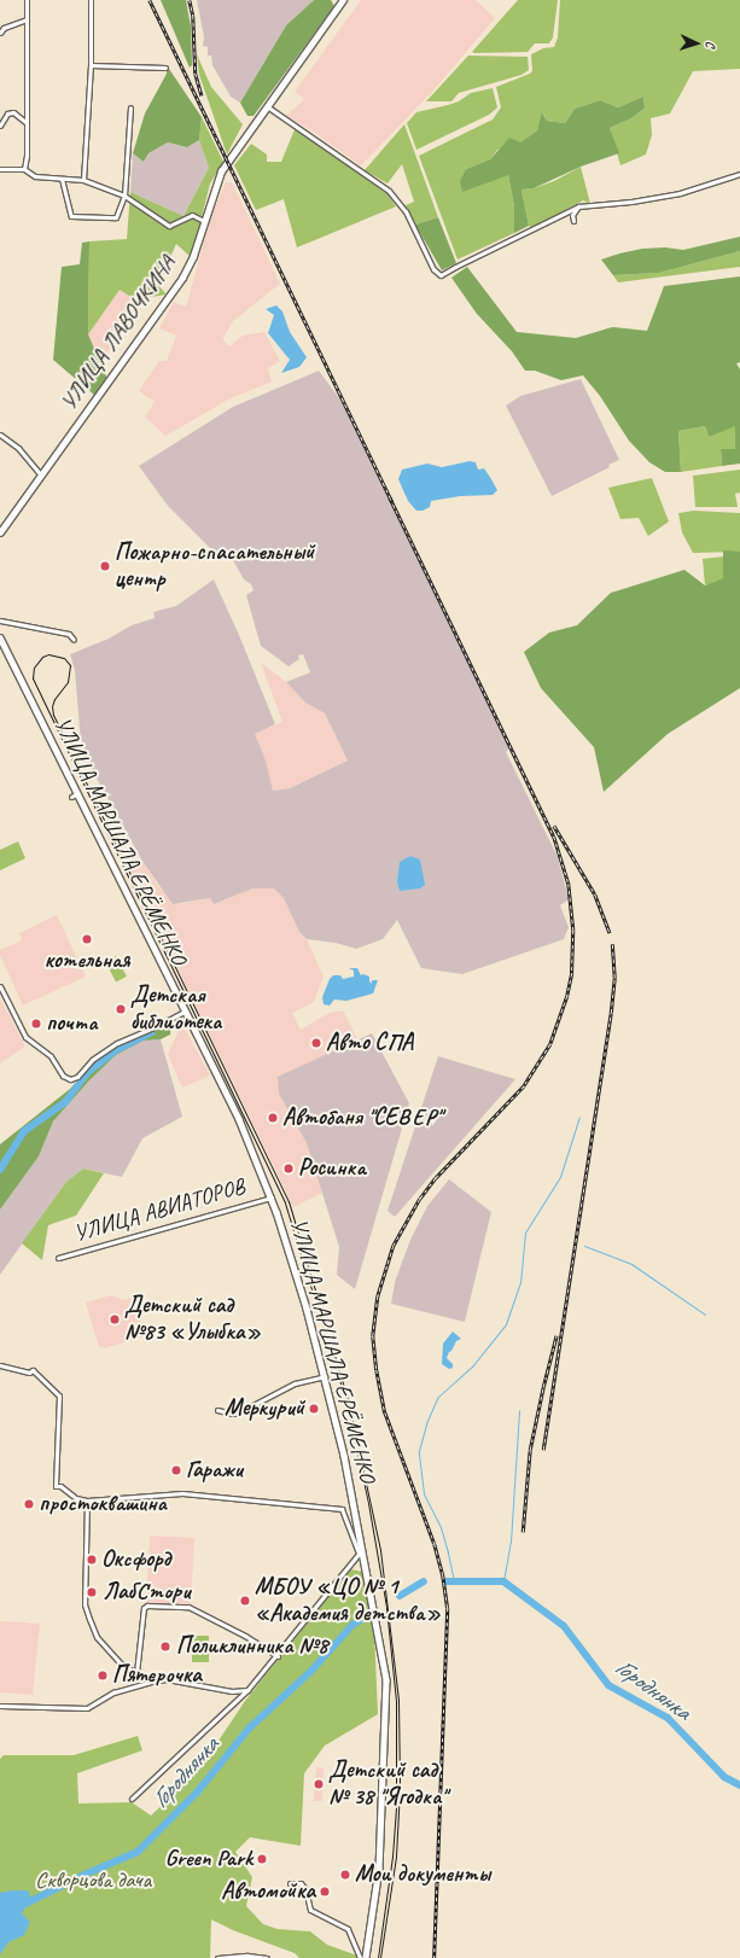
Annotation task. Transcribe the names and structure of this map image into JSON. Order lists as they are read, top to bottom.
{
  "streets": {
    "main road": ["УЛИЦА ЛАВОЧКИНА", "УЛИЦА МАРШАЛА ЕРЁМЕНКО"],
    "street": ["УЛИЦА АВИАТОРОВ"]
  },
  "crossings": [
    ["УЛИЦА МАРШАЛА ЕРЁМЕНКО", "УЛИЦА АВИАТОРОВ"]
  ],
  "water": ["Городнянка"],
  "parks": ["Скворцова дача"],
  "places": [
    "Пожарно-спасательный центр",
    "котельная",
    "Детская библиотека",
    "почта",
    "Авто СПА",
    "Автобаня \"СЕВЕР\"",
    "Росинка",
    "Детский сад №83 «Улыбка»",
    "Меркурий",
    "Гаражи",
    "простоквашина",
    "Оксфорд",
    "ЛабСтори",
    "МБОУ «ЦО № 1 «Академия детства»",
    "Поликлинника №8",
    "Пятерочка",
    "Детский сад № 38 \"Ягодка\"",
    "Green Park",
    "Мои документы",
    "Автомойка"
  ],
  "north": "right"
}
